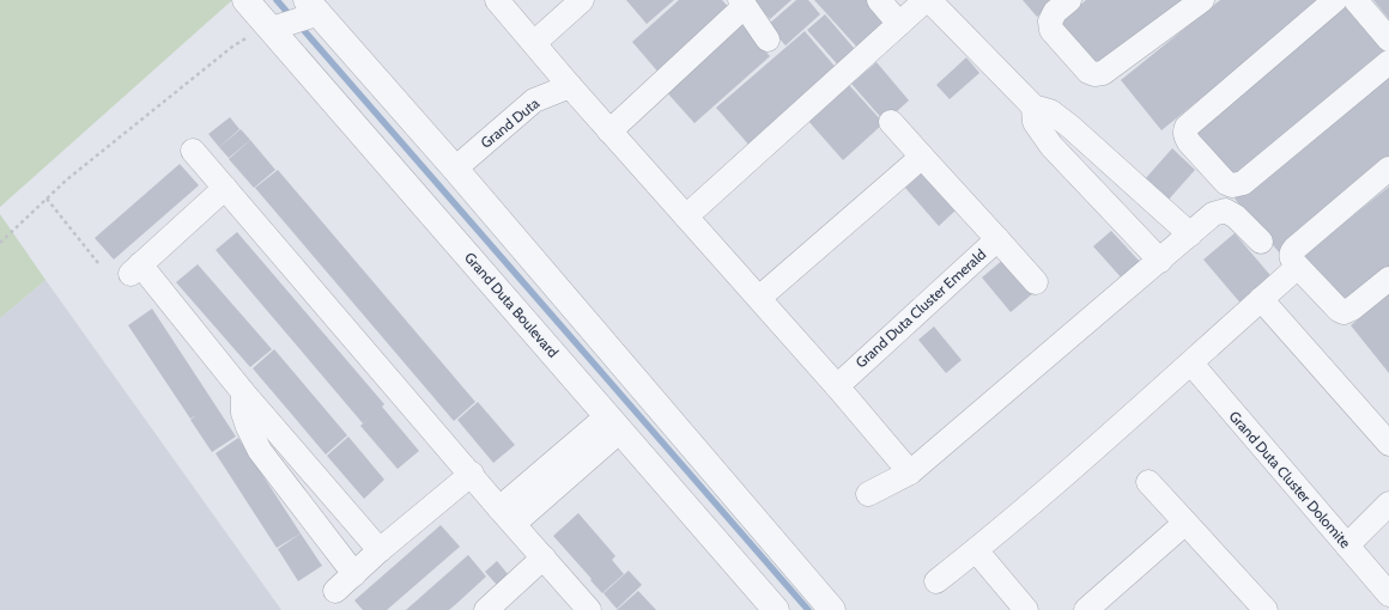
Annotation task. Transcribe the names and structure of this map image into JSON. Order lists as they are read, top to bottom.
{
  "streets": {
    "street": [
      "Grand Duta",
      "Grand Duta Boulevard",
      "Grand Duta Cluster Emerald",
      "Grand Duta Cluster Dolomite"
    ]
  },
  "crossings": [
    ["Grand Duta", "Grand Duta Boulevard"]
  ]
}
